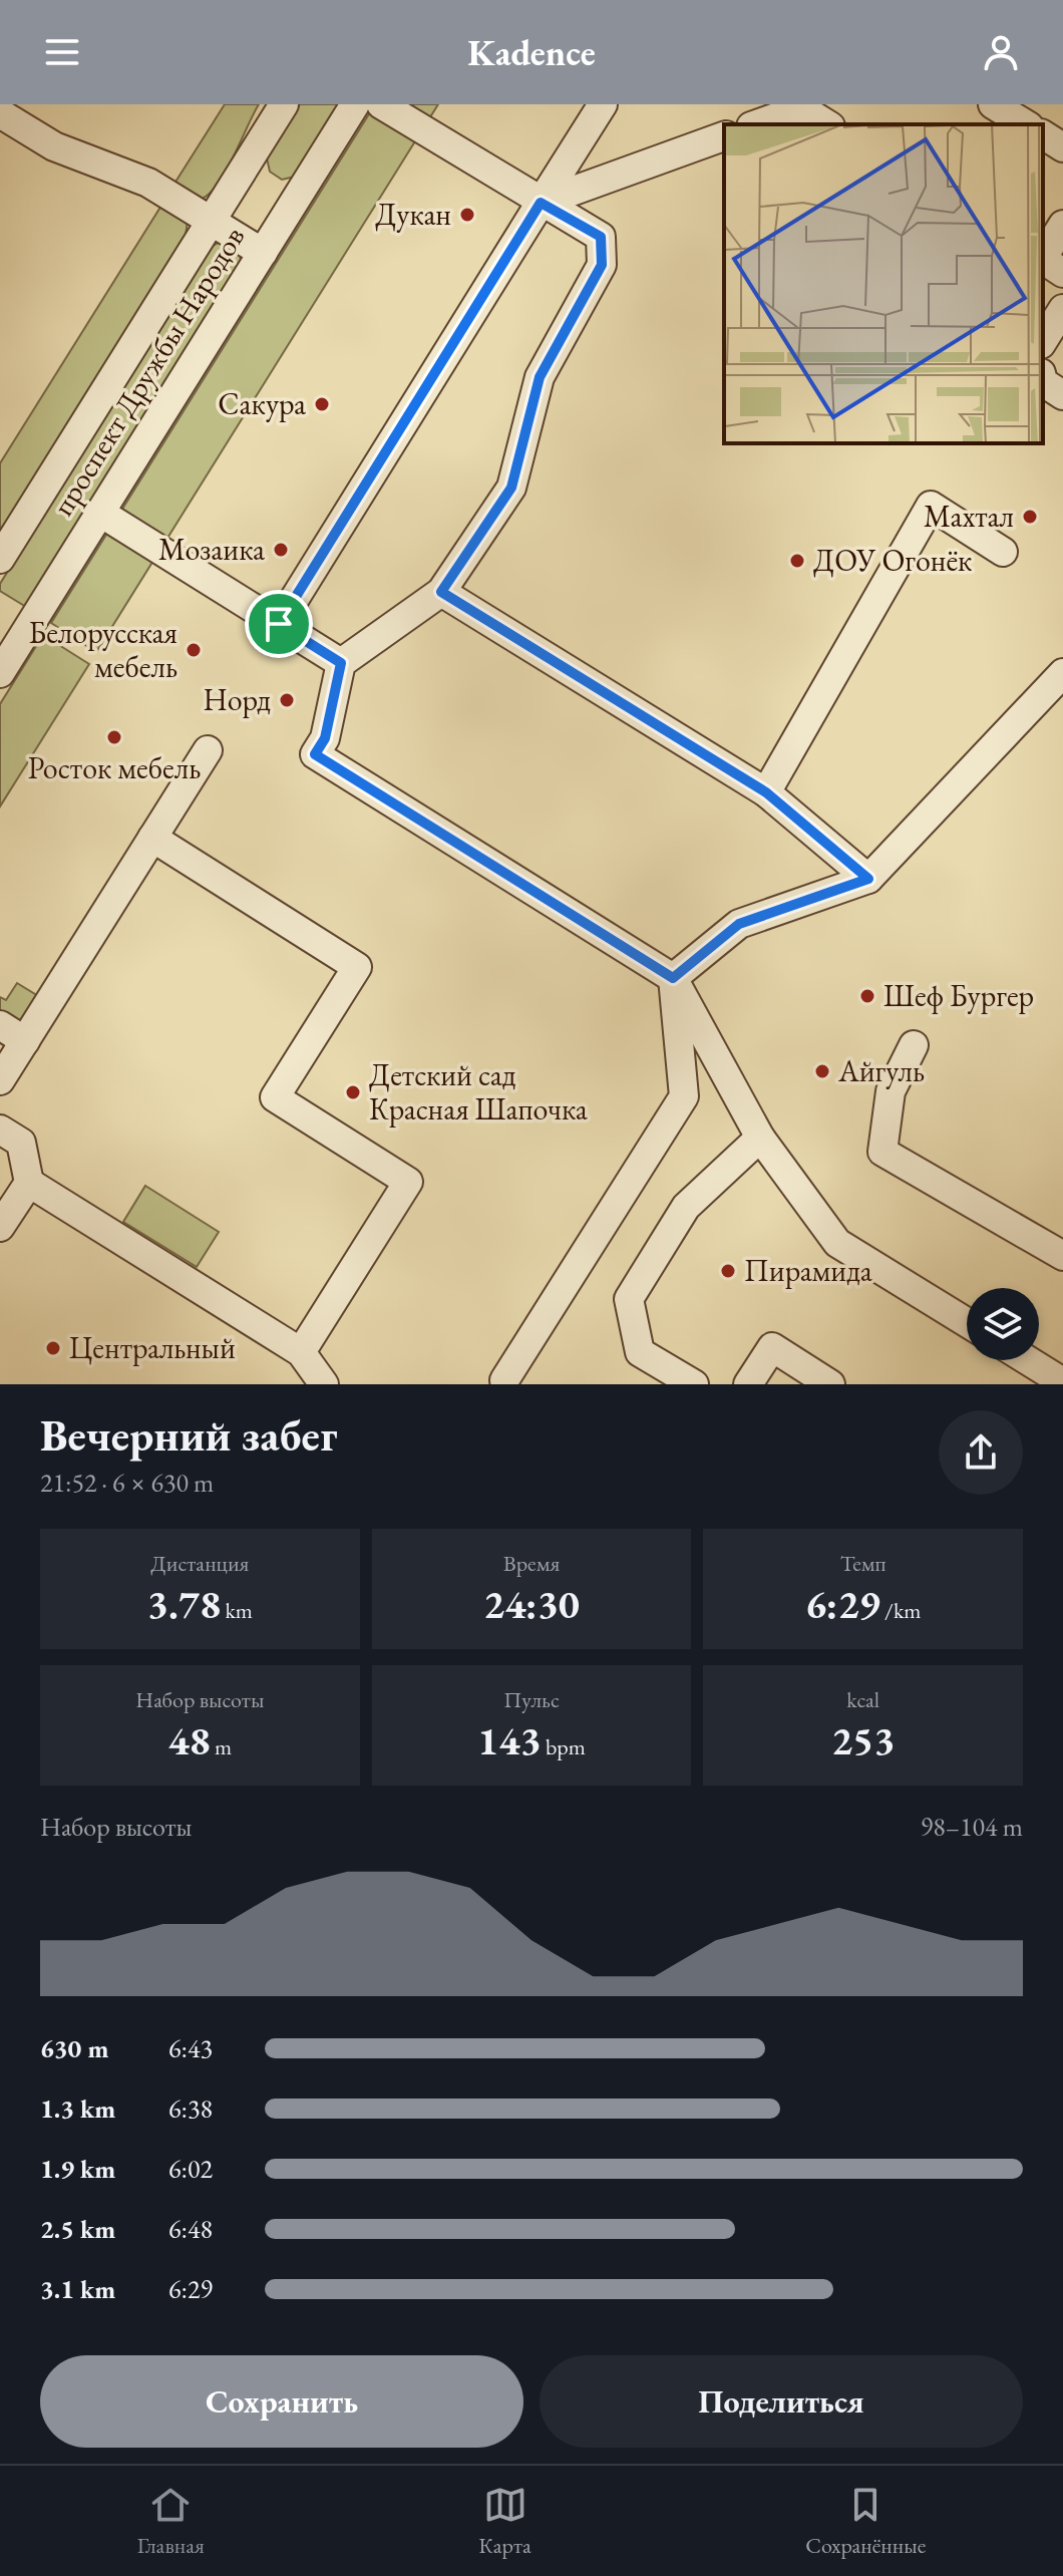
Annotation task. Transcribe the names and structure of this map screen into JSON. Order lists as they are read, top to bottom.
{
  "streets": {
    "street": ["проспект Дружбы Народов"]
  },
  "places": [
    "Дукан",
    "Сакура",
    "Махтал",
    "Мозаика",
    "ДОУ Огонёк",
    "Белорусская мебель",
    "Норд",
    "Росток мебель",
    "Шеф Бургер",
    "Айгуль",
    "Детский сад Красная Шапочка",
    "Пирамида",
    "Центральный"
  ],
  "page": {
    "header": "Kadence",
    "heading": ["Вечерний забег", "21:52 · 6 × 630 m"],
    "stats": [
      ["Дистанция", "3.78 km"],
      ["Время", "24:30"],
      ["Темп", "6:29 /km"],
      ["Набор высоты", "48 m"],
      ["Пульс", "143 bpm"],
      ["kcal", "253"]
    ],
    "chart": ["Набор высоты", "98–104 m"],
    "list": [
      {
        "name": "630 m",
        "note": "6:43"
      },
      {
        "name": "1.3 km",
        "note": "6:38"
      },
      {
        "name": "1.9 km",
        "note": "6:02"
      },
      {
        "name": "2.5 km",
        "note": "6:48"
      },
      {
        "name": "3.1 km",
        "note": "6:29"
      }
    ],
    "buttons": ["Сохранить", "Поделиться"],
    "tabs": ["Главная", "Карта", "Сохранённые"]
  }
}
